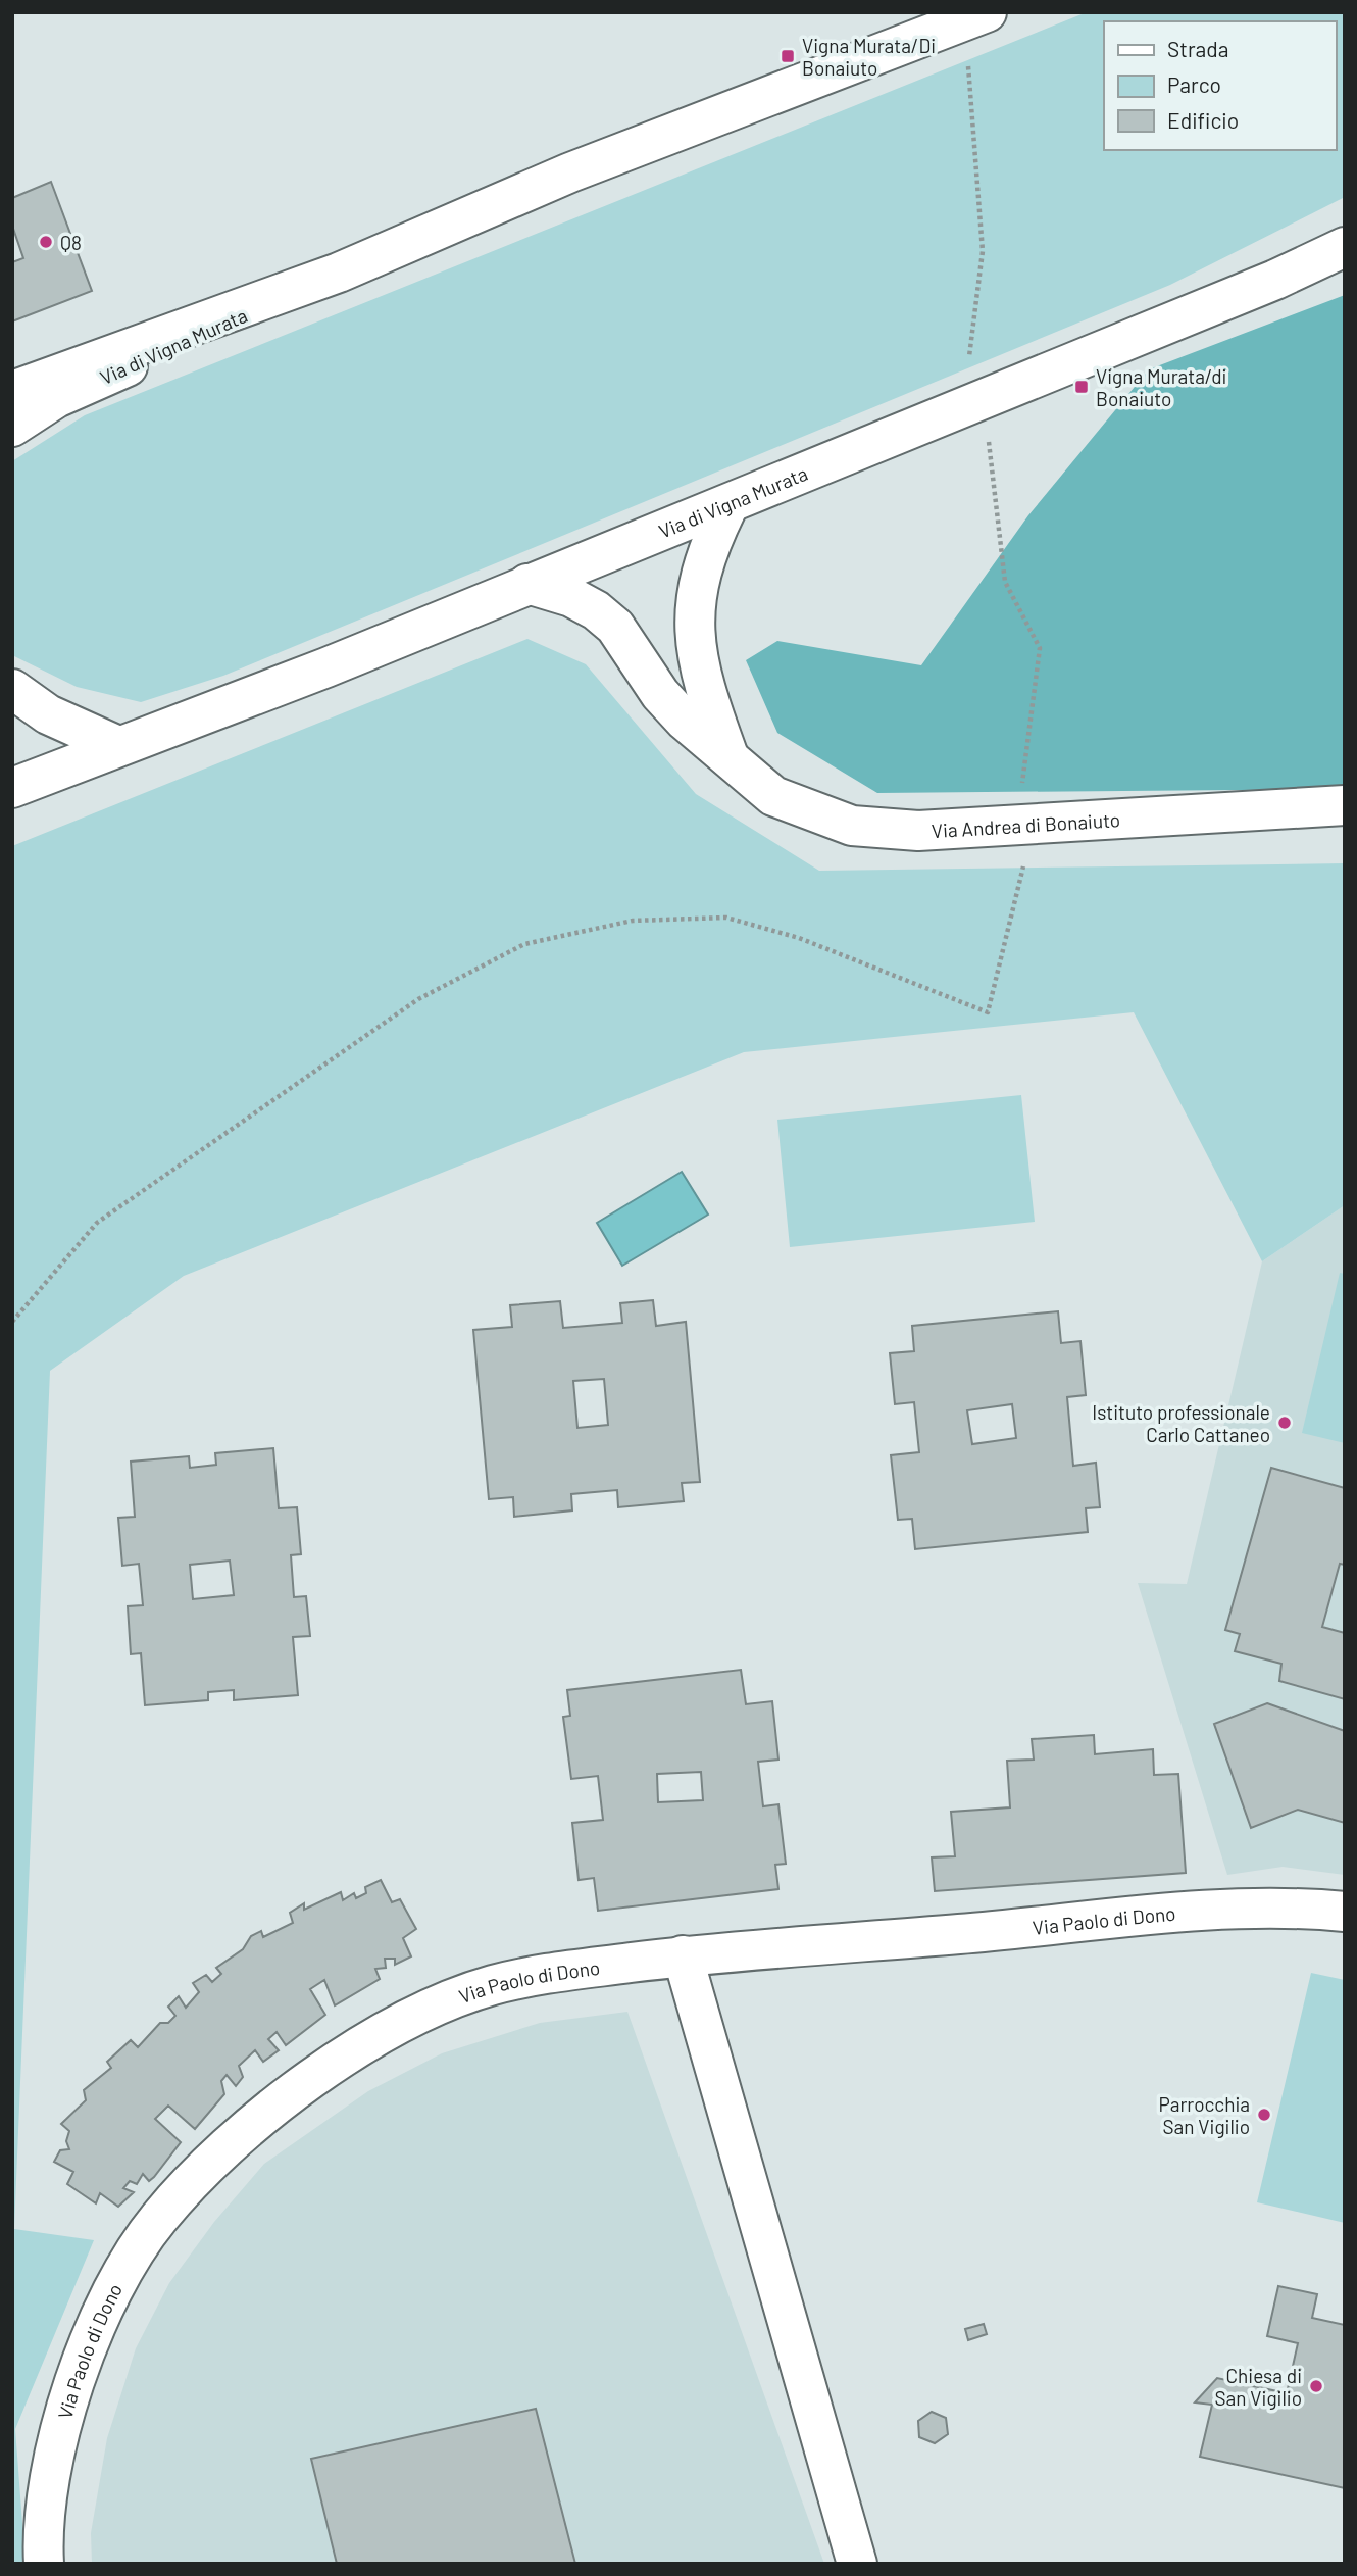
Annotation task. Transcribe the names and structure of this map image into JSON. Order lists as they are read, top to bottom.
{
  "streets": {
    "street": ["Via di Vigna Murata", "Via Andrea di Bonaiuto", "Via Paolo di Dono"]
  },
  "crossings": [
    ["Via di Vigna Murata", "Via Andrea di Bonaiuto"]
  ],
  "places": {
    "transit": ["Vigna Murata/Di Bonaiuto", "Vigna Murata/di Bonaiuto"],
    "other": [
      "Q8",
      "Istituto professionale Carlo Cattaneo",
      "Parrocchia San Vigilio",
      "Chiesa di San Vigilio"
    ]
  },
  "legend": ["Strada", "Parco", "Edificio"]
}
